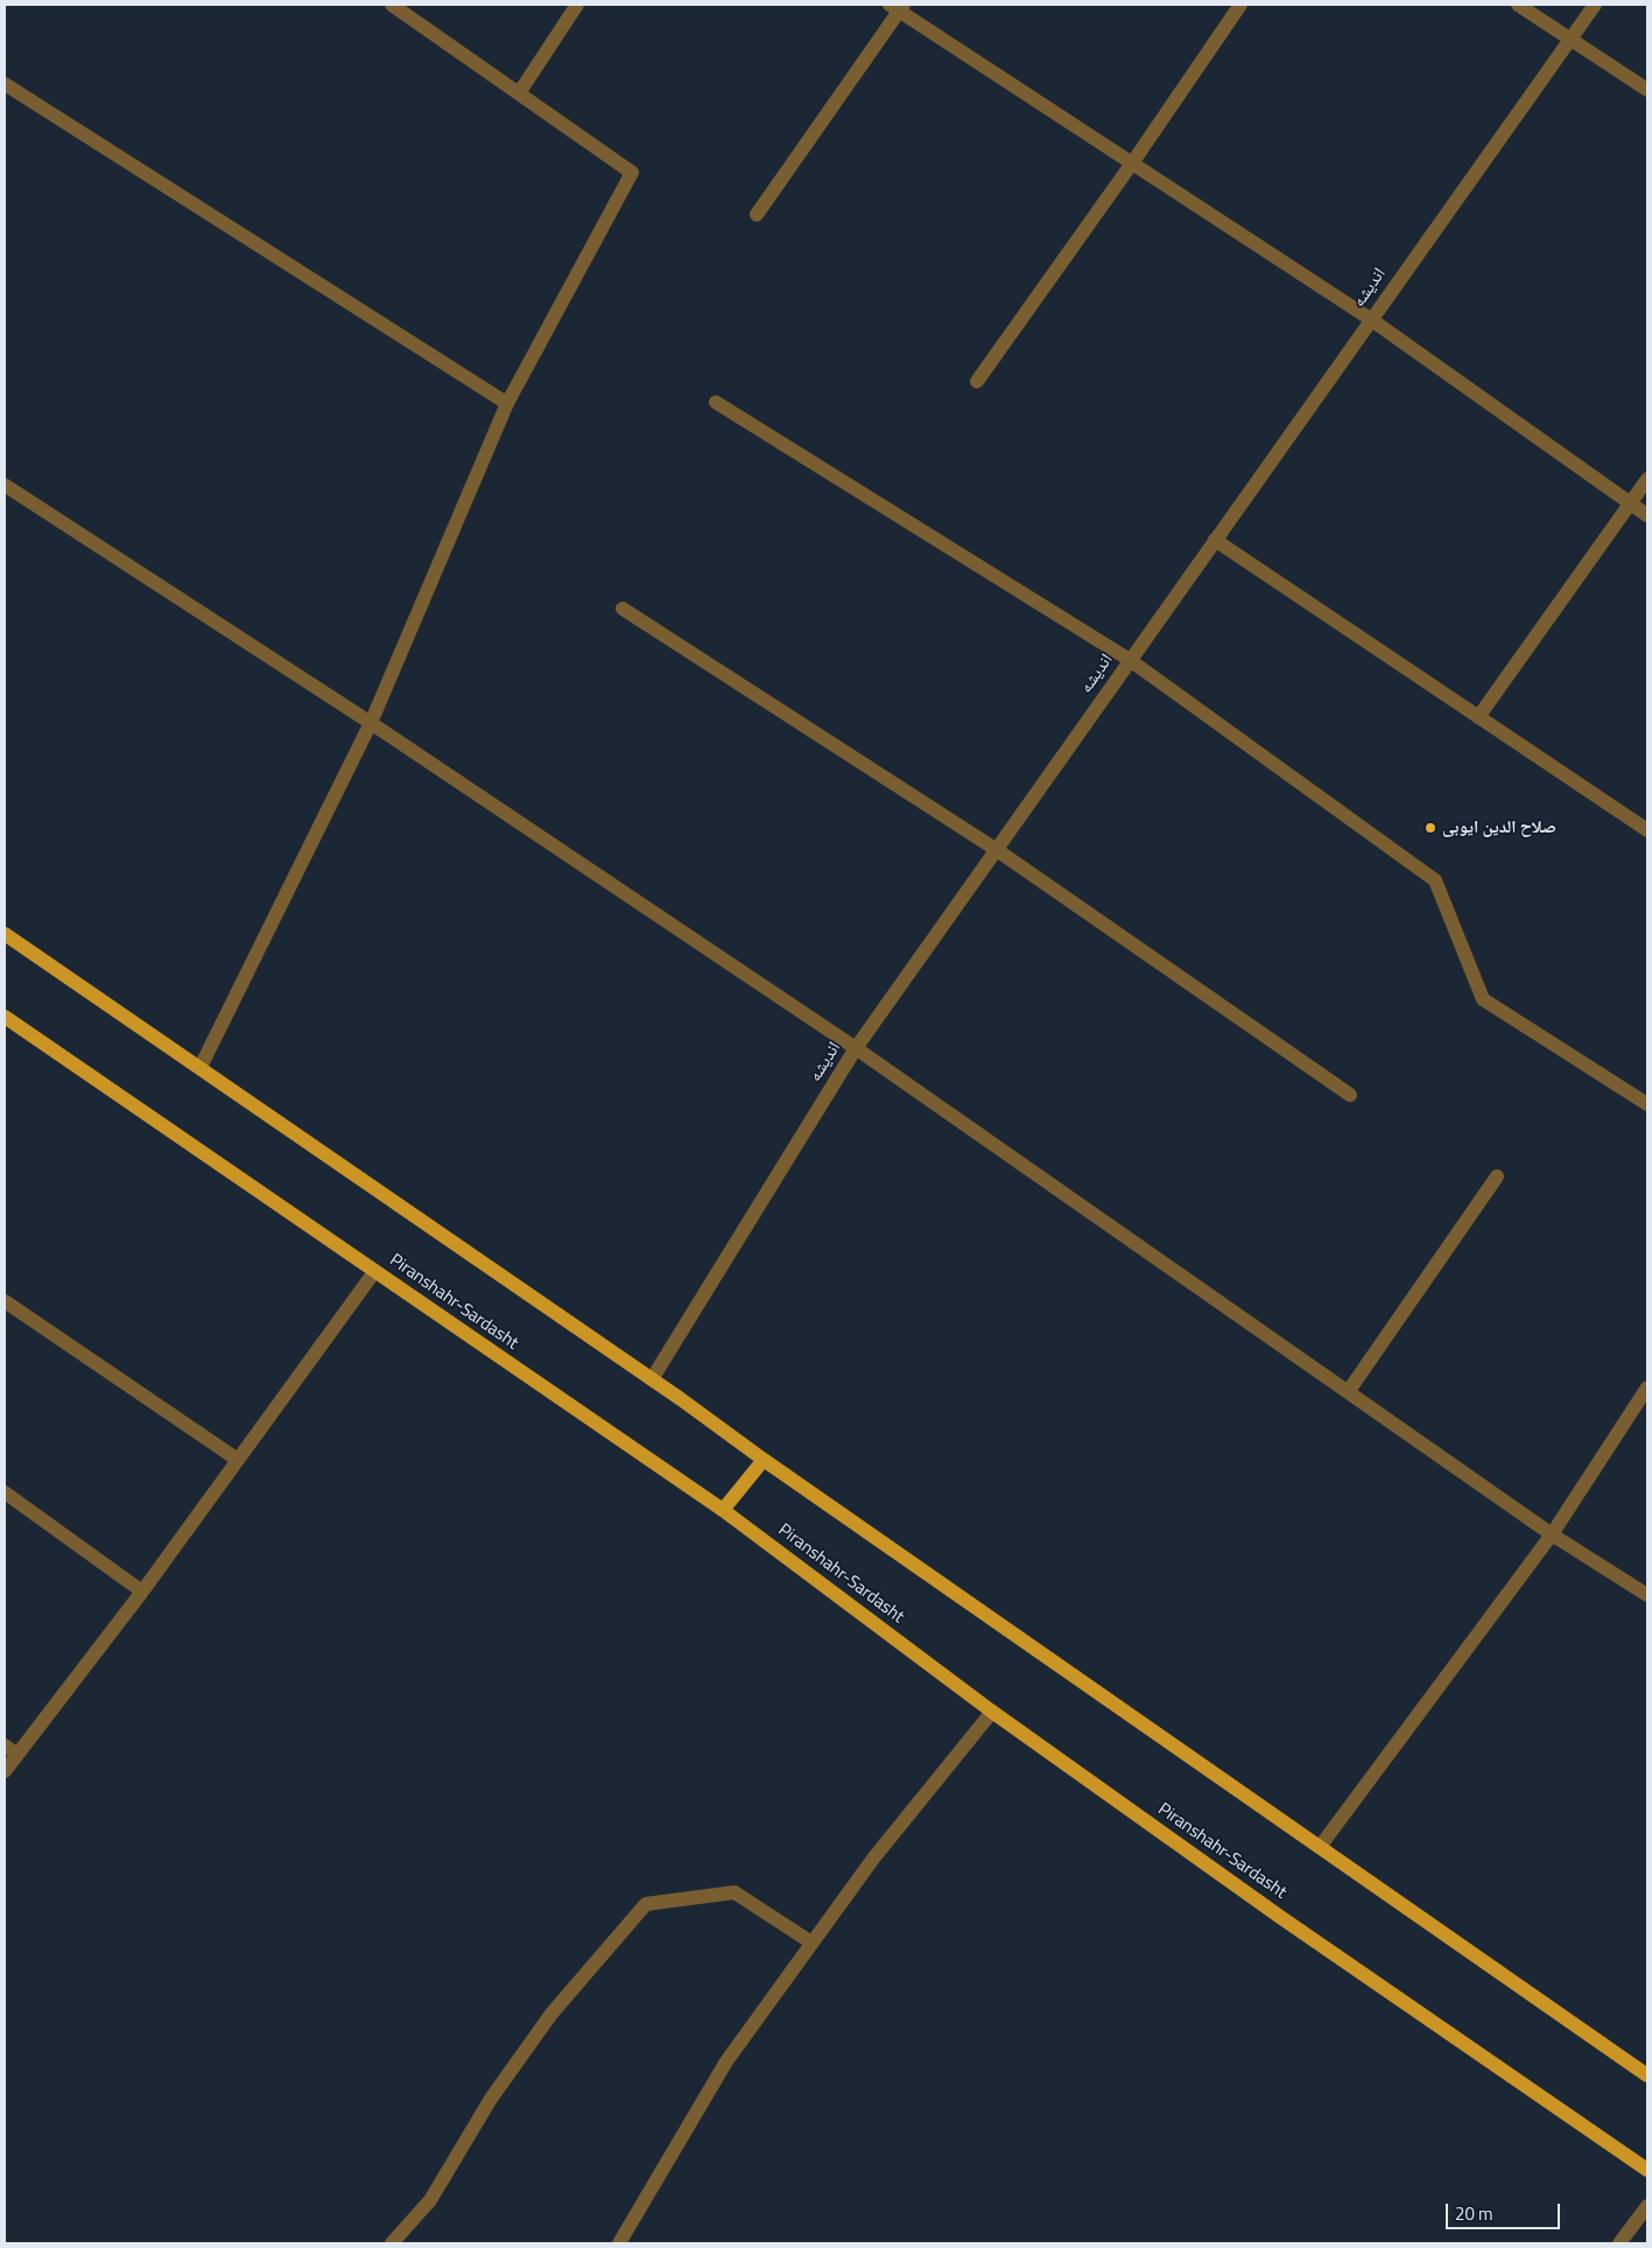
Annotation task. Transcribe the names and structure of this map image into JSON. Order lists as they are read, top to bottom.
{
  "streets": {
    "main road": ["Piranshahr-Sardasht"],
    "street": ["اندیشه"]
  },
  "places": ["صلاح الدین ایوبی"],
  "scale_bar": "20 m"
}
